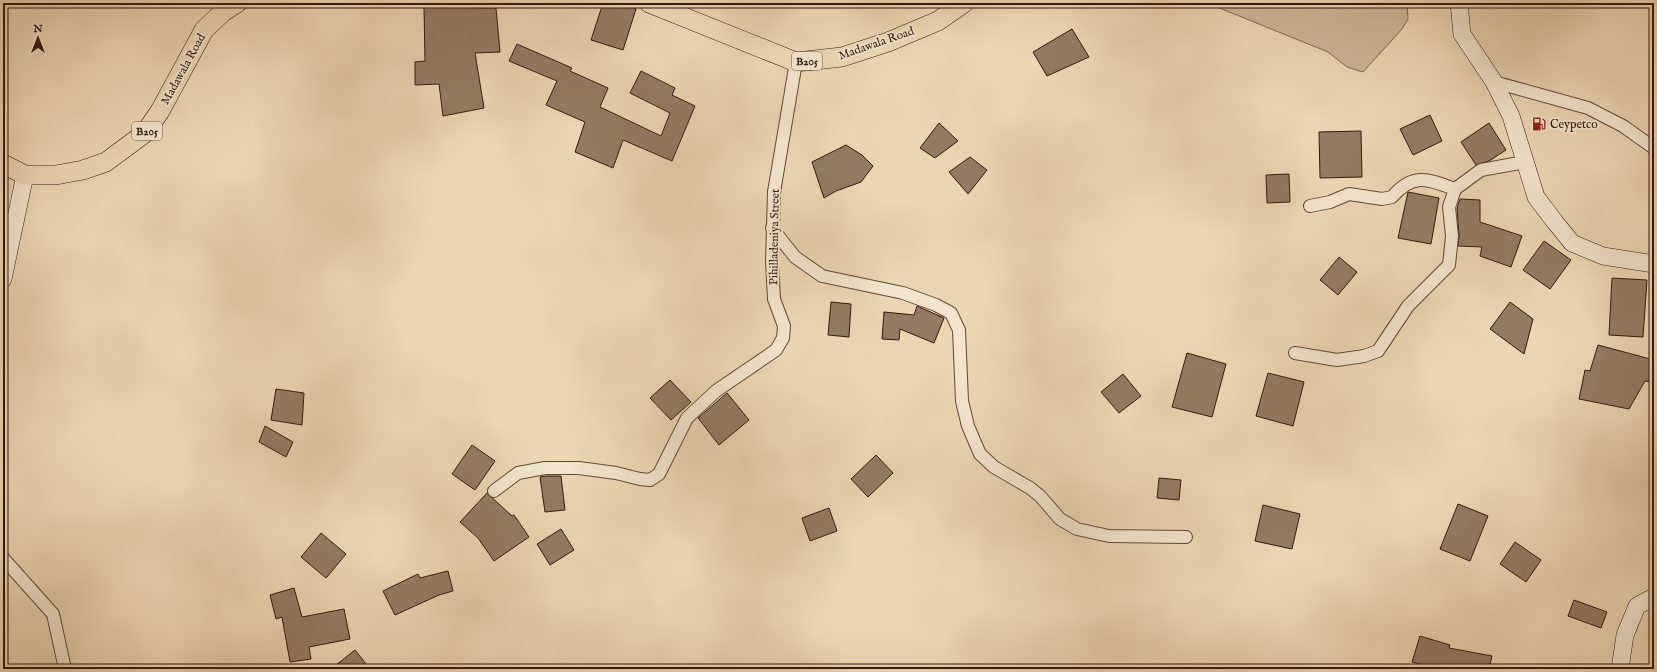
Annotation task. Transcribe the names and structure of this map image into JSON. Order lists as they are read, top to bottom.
{
  "streets": {
    "main road": ["Madawala Road", "B205"],
    "street": ["Pihilladeniya Street"]
  },
  "crossings": [
    ["Madawala Road", "Pihilladeniya Street"]
  ],
  "places": {
    "fuel station": ["Ceypetco"]
  },
  "north": "top"
}
